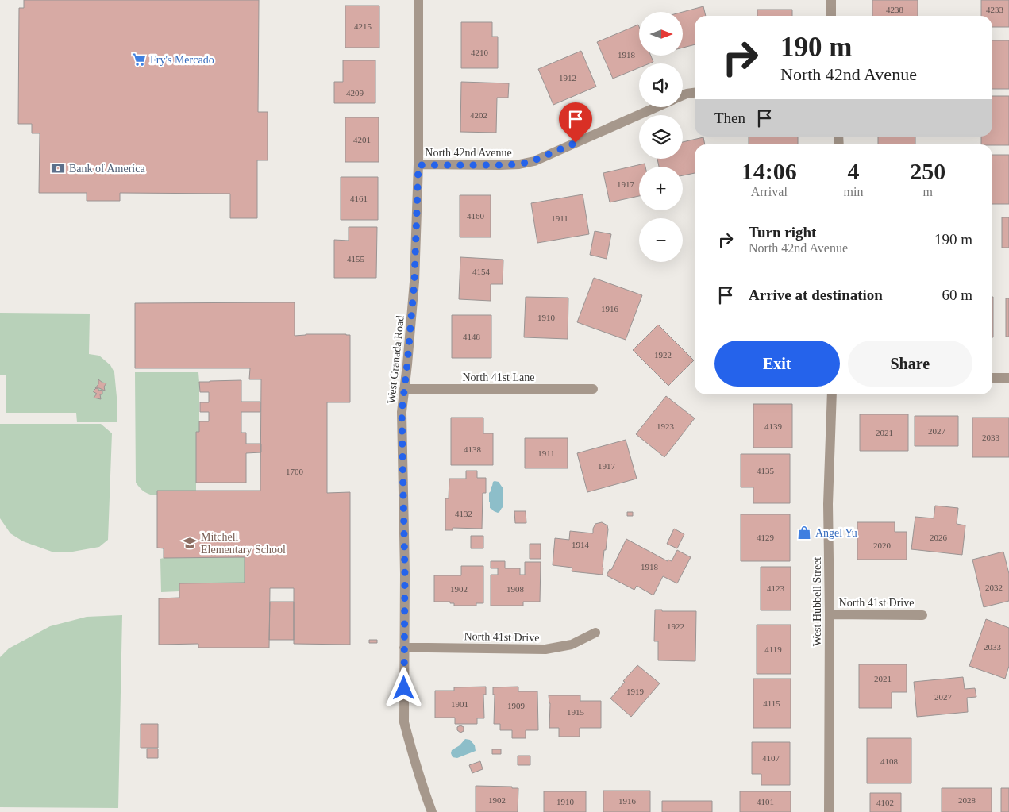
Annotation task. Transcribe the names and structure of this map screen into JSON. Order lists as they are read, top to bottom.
{
  "streets": {
    "street": [
      "North 42nd Avenue",
      "West Granada Road",
      "North 41st Lane",
      "West Hubbell Street",
      "North 41st Drive"
    ]
  },
  "crossings": [
    ["North 42nd Avenue", "West Granada Road"],
    ["West Granada Road", "North 41st Lane"],
    ["West Granada Road", "North 41st Drive"],
    ["West Hubbell Street", "North 41st Drive"]
  ],
  "places": {
    "supermarket": ["Fry's Mercado"],
    "bank": ["Bank of America"],
    "shop": ["Angel Yu"],
    "school or university": ["Mitchell Elementary School"]
  },
  "house_numbers": [
    "4238",
    "4233",
    "4215",
    "4210",
    "1918",
    "1912",
    "4209",
    "4202",
    "4201",
    "1917",
    "4161",
    "4160",
    "1911",
    "4155",
    "4154",
    "1916",
    "1910",
    "4148",
    "1922",
    "1923",
    "4139",
    "2027",
    "2021",
    "2033",
    "4138",
    "1911",
    "1917",
    "4135",
    "1700",
    "4132",
    "4129",
    "2026",
    "1914",
    "2020",
    "1918",
    "2032",
    "4123",
    "1902",
    "1908",
    "1922",
    "2033",
    "4119",
    "2021",
    "1919",
    "2027",
    "4115",
    "1901",
    "1909",
    "1915",
    "4107",
    "4108",
    "1902",
    "2028",
    "1916",
    "1910",
    "4101",
    "4102"
  ],
  "north": "right",
  "page": {
    "map_buttons": ["+", "−"],
    "turn": ["190 m", "North 42nd Avenue"],
    "then": "Then",
    "eta": [
      "14:06",
      "Arrival",
      "4",
      "min",
      "250",
      "m"
    ],
    "list": [
      {
        "name": "Turn right",
        "note": "North 42nd Avenue",
        "value": "190 m"
      },
      {
        "name": "Arrive at destination",
        "value": "60 m"
      }
    ],
    "buttons": ["Exit", "Share"]
  }
}
